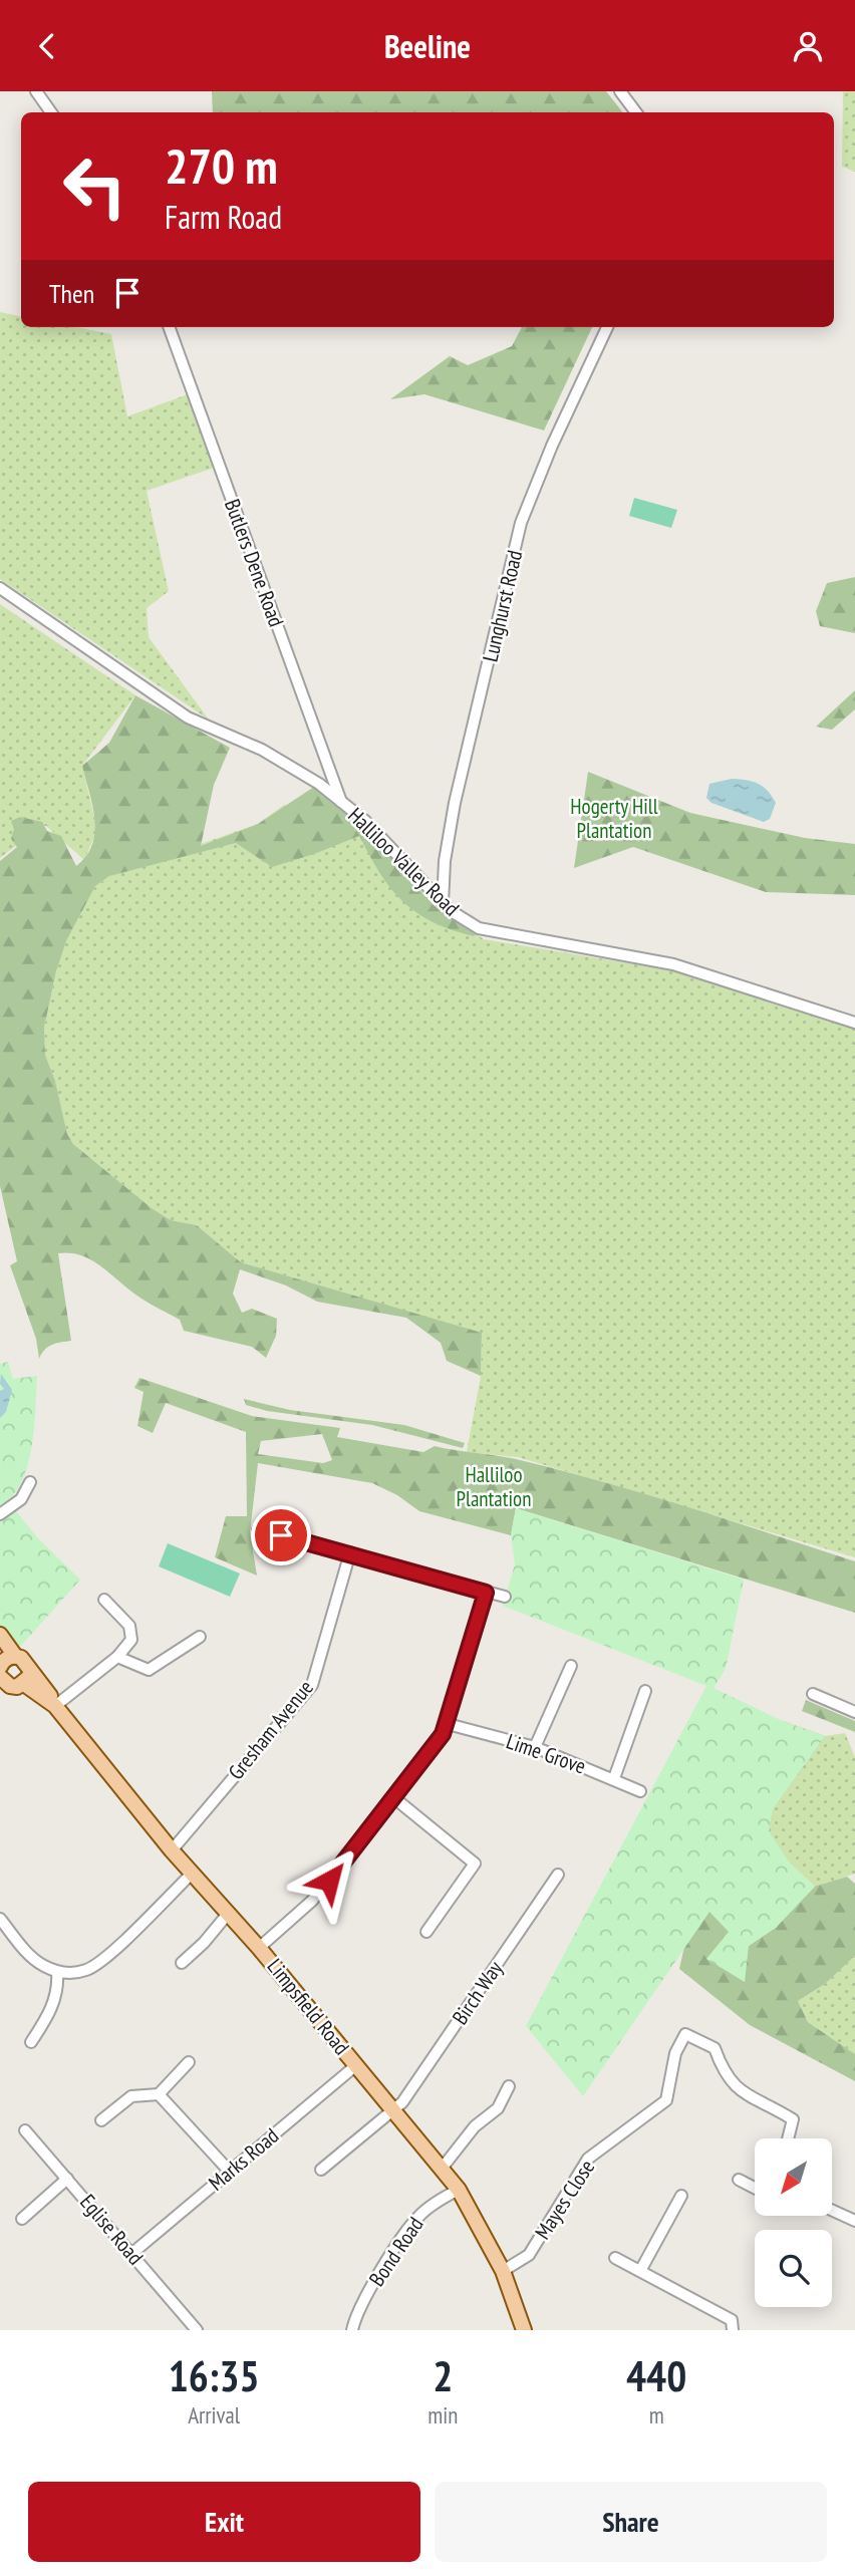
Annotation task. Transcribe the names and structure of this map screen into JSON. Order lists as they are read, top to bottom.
{
  "streets": {
    "main road": ["Limpsfield Road"],
    "street": [
      "Butlers Dene Road",
      "Lunghurst Road",
      "Halliloo Valley Road",
      "Gresham Avenue",
      "Lime Grove",
      "Birch Way",
      "Marks Road",
      "Mayes Close",
      "Eglise Road",
      "Bond Road"
    ]
  },
  "crossings": [
    ["Butlers Dene Road", "Halliloo Valley Road"],
    ["Lunghurst Road", "Halliloo Valley Road"],
    ["Gresham Avenue", "Limpsfield Road"],
    ["Birch Way", "Limpsfield Road"],
    ["Limpsfield Road", "Marks Road"],
    ["Limpsfield Road", "Mayes Close"],
    ["Limpsfield Road", "Bond Road"],
    ["Marks Road", "Eglise Road"]
  ],
  "parks": ["Hogerty Hill Plantation", "Halliloo Plantation"],
  "north": "bottom left",
  "page": {
    "header": "Beeline",
    "turn": ["270 m", "Farm Road"],
    "then": "Then",
    "eta": [
      "16:35",
      "Arrival",
      "2",
      "min",
      "440",
      "m"
    ],
    "buttons": ["Exit", "Share"]
  }
}
